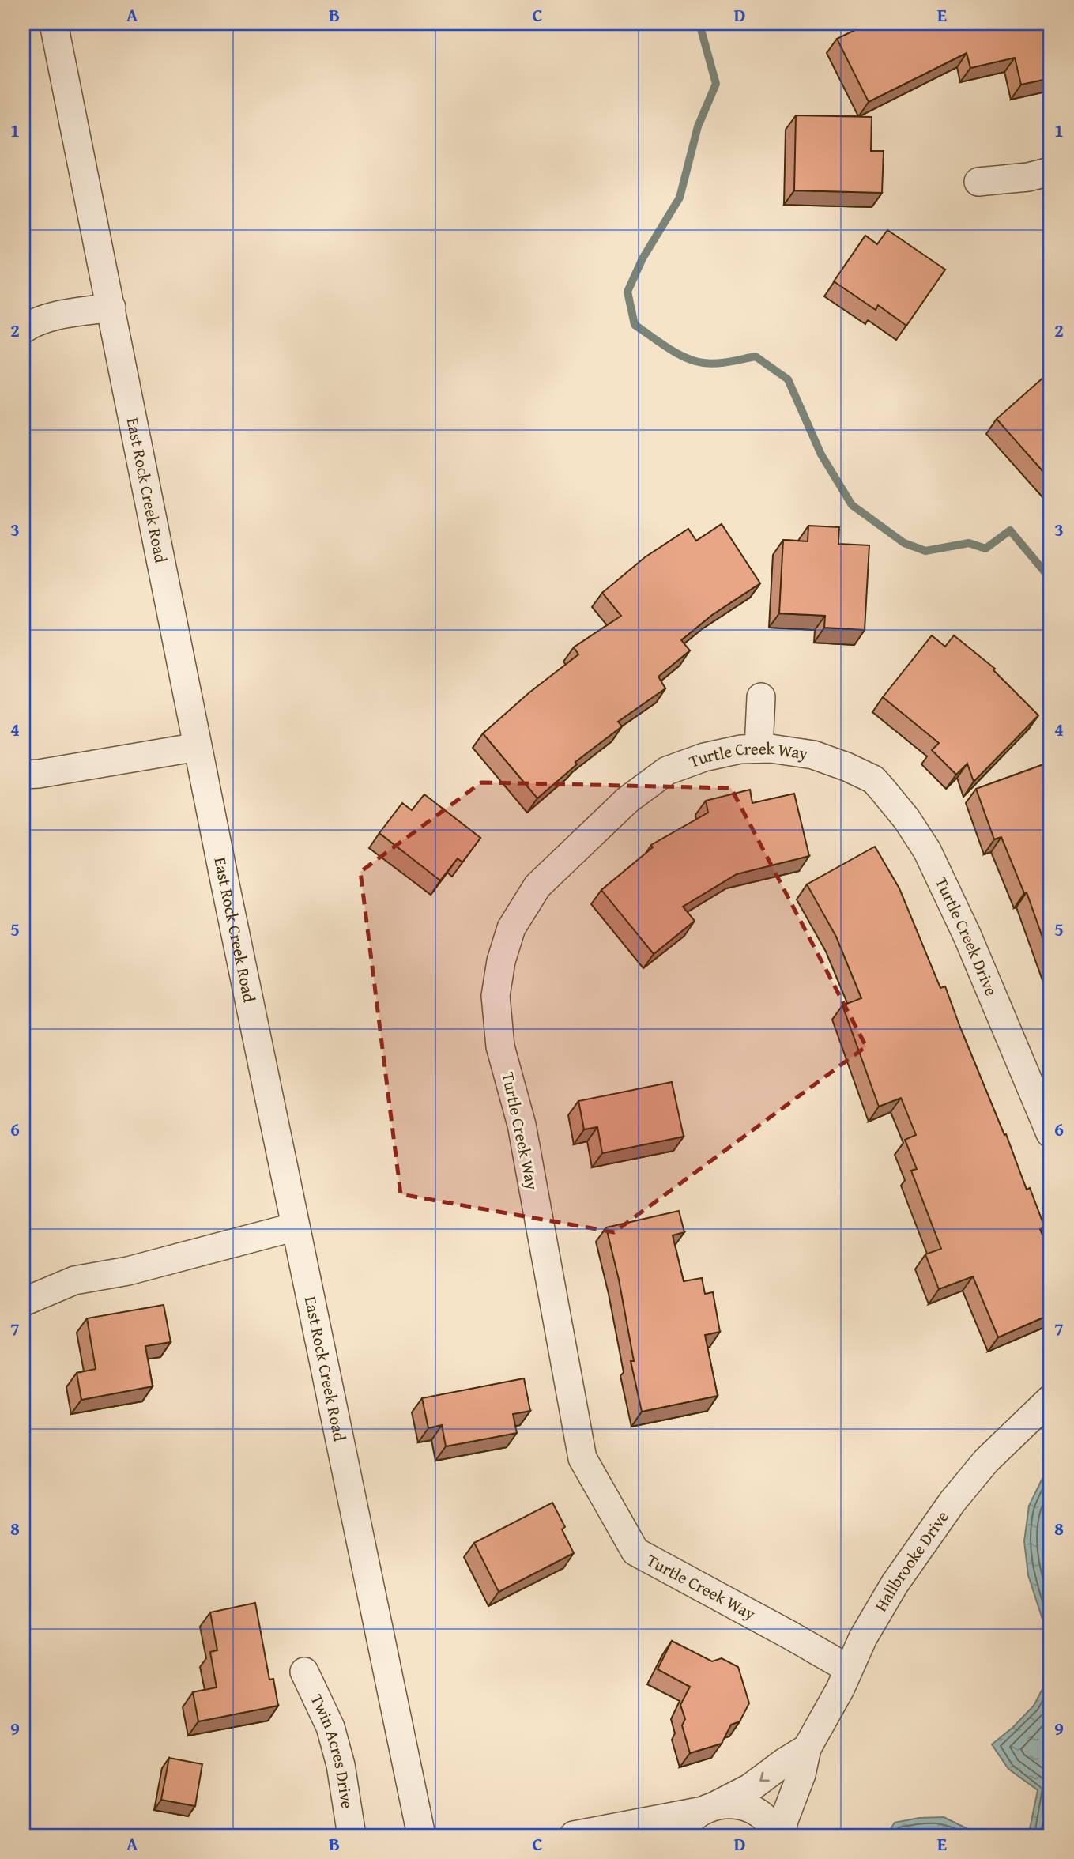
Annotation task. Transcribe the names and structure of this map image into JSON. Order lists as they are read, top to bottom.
{
  "streets": {
    "street": [
      "East Rock Creek Road",
      "Turtle Creek Way",
      "Turtle Creek Drive",
      "Hallbrooke Drive",
      "Twin Acres Drive"
    ]
  },
  "crossings": [
    ["Turtle Creek Way", "Turtle Creek Drive"],
    ["Turtle Creek Way", "Hallbrooke Drive"]
  ],
  "grid": {
    "columns": [
      "A",
      "B",
      "C",
      "D",
      "E"
    ],
    "rows": [
      "1",
      "2",
      "3",
      "4",
      "5",
      "6",
      "7",
      "8",
      "9"
    ]
  }
}
